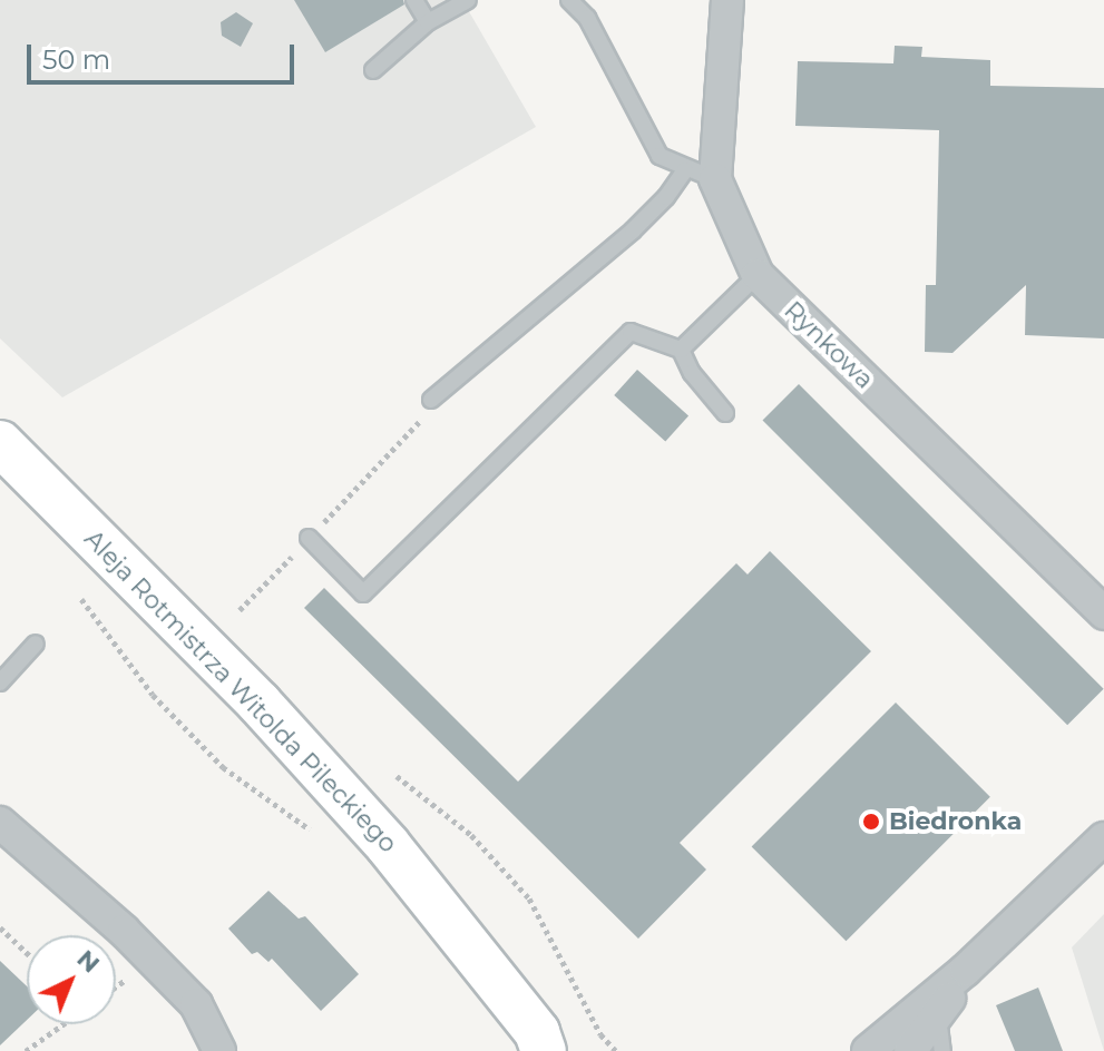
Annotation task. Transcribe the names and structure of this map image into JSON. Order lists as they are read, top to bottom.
{
  "streets": {
    "street": ["Rynkowa", "Aleja Rotmistrza Witolda Pileckiego"]
  },
  "places": ["Biedronka"],
  "scale_bar": "50 m",
  "north": "top right"
}
